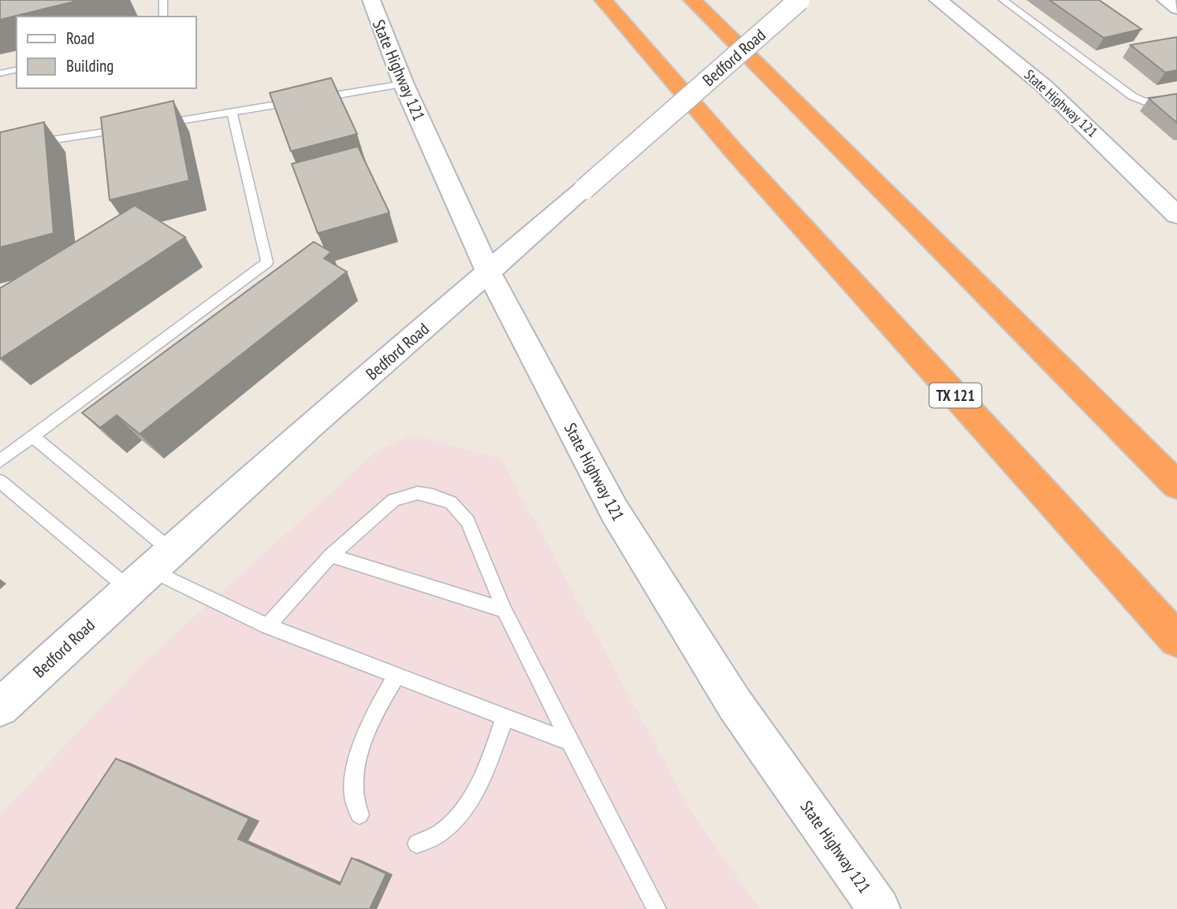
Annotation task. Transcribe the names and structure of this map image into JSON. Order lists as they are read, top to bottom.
{
  "streets": {
    "highway": ["TX 121"],
    "main road": ["Bedford Road", "State Highway 121"]
  },
  "crossings": [
    ["Bedford Road", "State Highway 121"]
  ],
  "legend": ["Road", "Building"]
}
